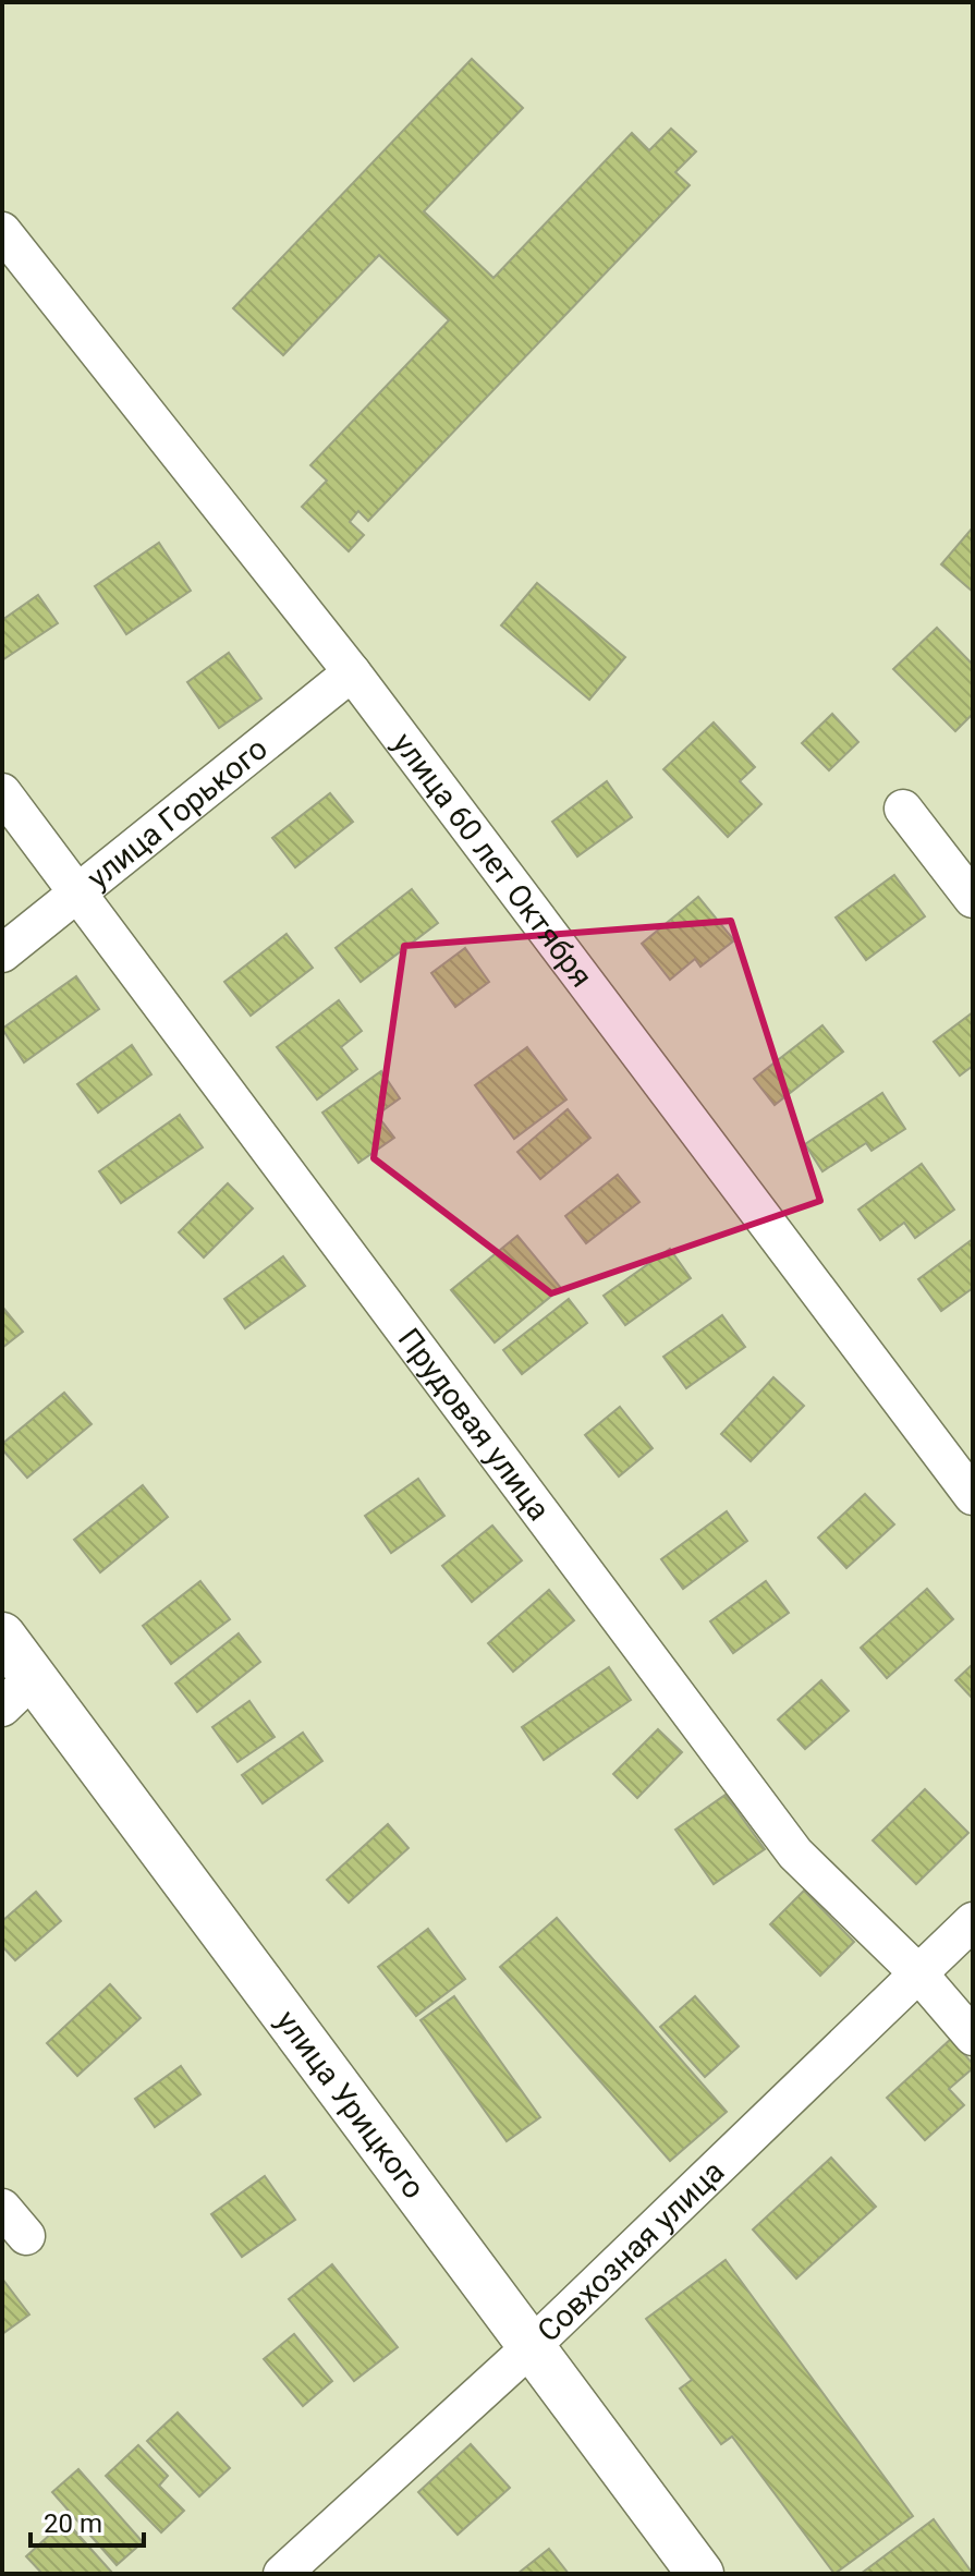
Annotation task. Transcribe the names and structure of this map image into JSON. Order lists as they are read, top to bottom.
{
  "streets": {
    "street": [
      "улица Горького",
      "улица 60 лет Октября",
      "Прудовая улица",
      "улица Урицкого",
      "Совхозная улица"
    ]
  },
  "crossings": [
    ["улица Горького", "улица 60 лет Октября"],
    ["улица Горького", "Прудовая улица"],
    ["Прудовая улица", "Совхозная улица"],
    ["улица Урицкого", "Совхозная улица"]
  ],
  "scale_bar": "20 m"
}
